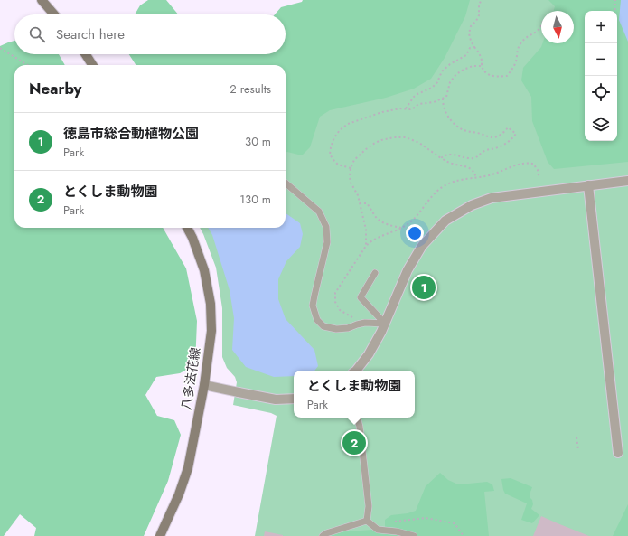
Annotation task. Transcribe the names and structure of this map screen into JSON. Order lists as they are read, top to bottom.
{
  "streets": {
    "main road": ["八多法花線"]
  },
  "north": "bottom",
  "page": {
    "map_buttons": ["+", "−"],
    "search": "Search here",
    "heading": ["Nearby", "2 results"],
    "list": [
      {
        "mark": "1",
        "name": "徳島市総合動植物公園",
        "note": "Park",
        "value": "30 m"
      },
      {
        "mark": "2",
        "name": "とくしま動物園",
        "note": "Park",
        "value": "130 m"
      }
    ],
    "pins": ["1", "2"],
    "popup": ["とくしま動物園", "Park"]
  }
}
